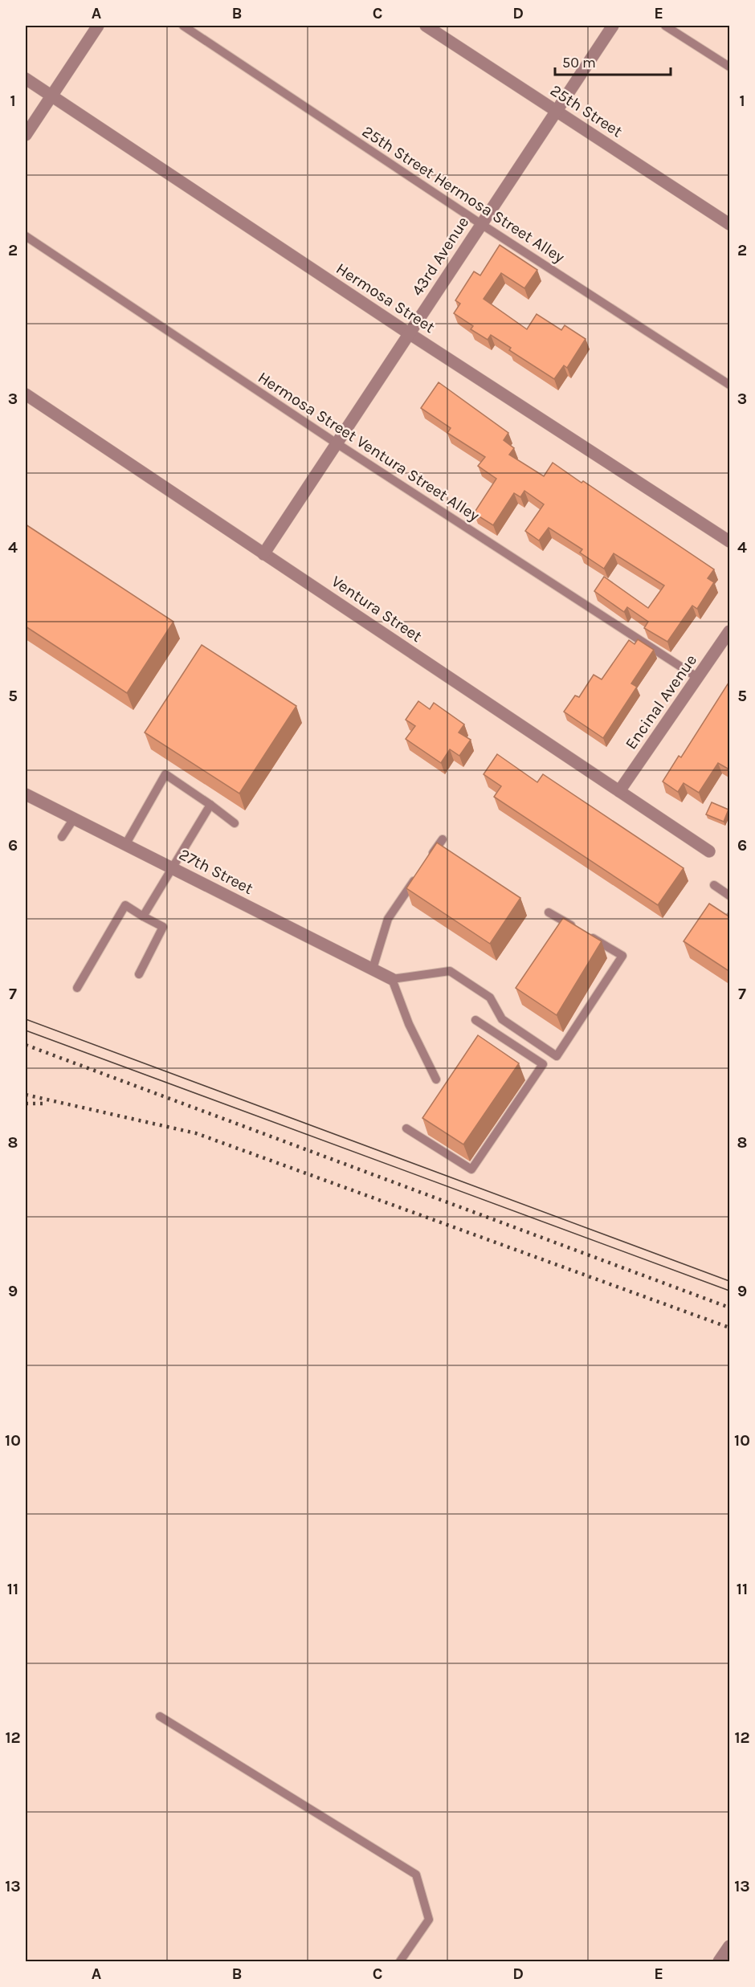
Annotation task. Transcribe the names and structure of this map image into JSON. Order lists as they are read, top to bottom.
{
  "streets": {
    "street": [
      "25th Street",
      "43rd Avenue",
      "Hermosa Street",
      "Ventura Street",
      "Encinal Avenue",
      "27th Street"
    ],
    "lane": ["25th Street Hermosa Street Alley", "Hermosa Street Ventura Street Alley"]
  },
  "crossings": [
    ["25th Street", "43rd Avenue"],
    ["25th Street Hermosa Street Alley", "43rd Avenue"],
    ["43rd Avenue", "Hermosa Street"],
    ["43rd Avenue", "Hermosa Street Ventura Street Alley"],
    ["43rd Avenue", "Ventura Street"],
    ["Hermosa Street Ventura Street Alley", "Encinal Avenue"],
    ["Ventura Street", "Encinal Avenue"]
  ],
  "scale_bar": "50 m",
  "grid": {
    "columns": [
      "A",
      "B",
      "C",
      "D",
      "E"
    ],
    "rows": [
      "1",
      "2",
      "3",
      "4",
      "5",
      "6",
      "7",
      "8",
      "9",
      "10",
      "11",
      "12",
      "13"
    ]
  }
}
